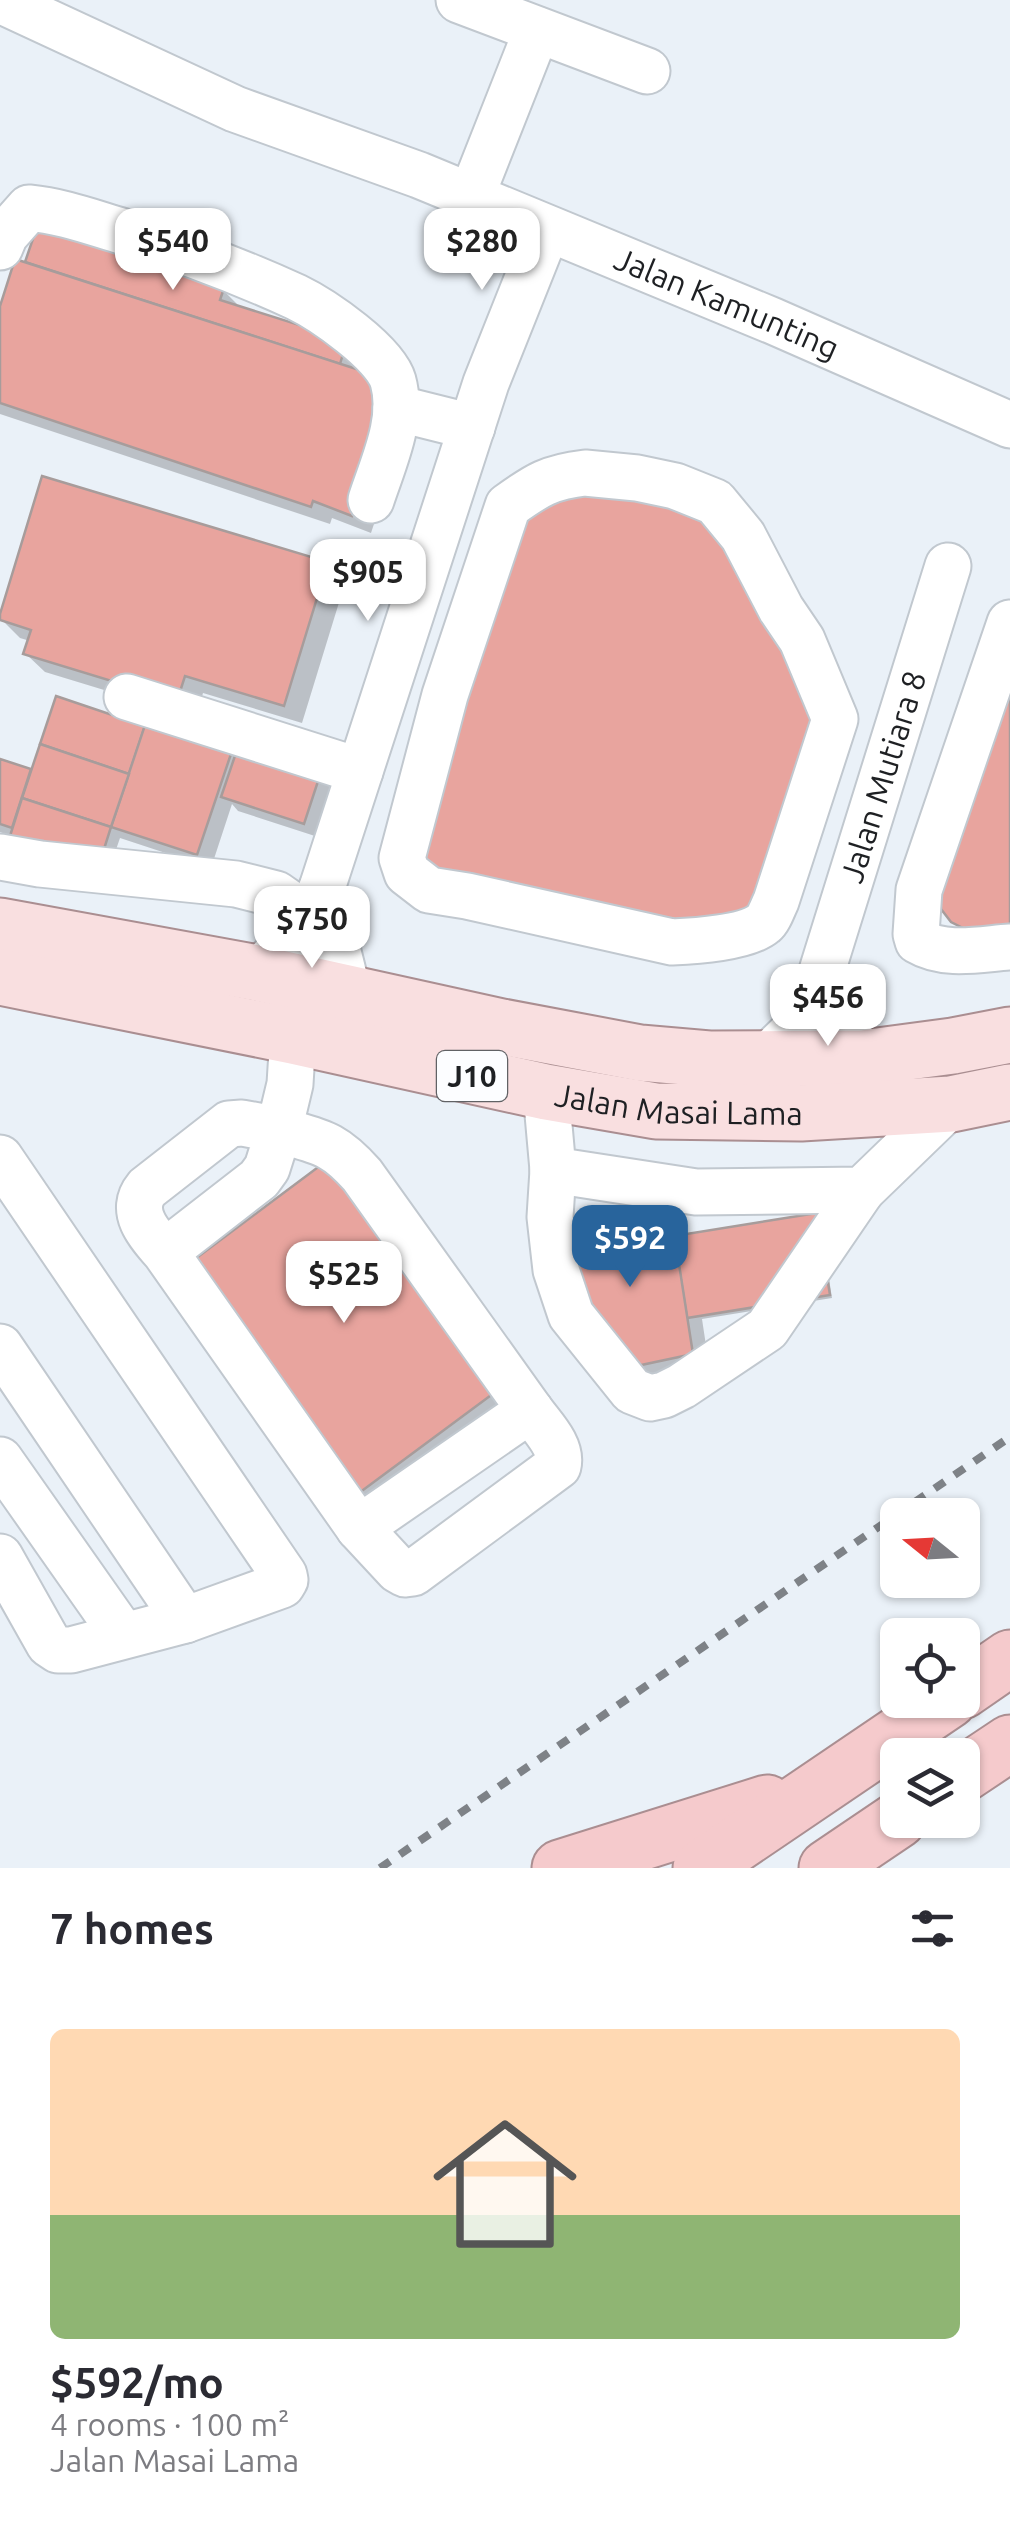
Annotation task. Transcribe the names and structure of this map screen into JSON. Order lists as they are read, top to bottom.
{
  "streets": {
    "main road": ["J10", "Jalan Masai Lama"],
    "street": ["Jalan Kamunting", "Jalan Mutiara 8"]
  },
  "crossings": [
    ["Jalan Mutiara 8", "Jalan Masai Lama"]
  ],
  "north": "left",
  "page": {
    "price": [
      "$540",
      "$280",
      "$905",
      "$750",
      "$456",
      "$592",
      "$525"
    ],
    "heading": "7 homes",
    "list": [
      {
        "name": "$592/mo",
        "note": "4 rooms · 100 m² · Jalan Masai Lama"
      }
    ]
  }
}
